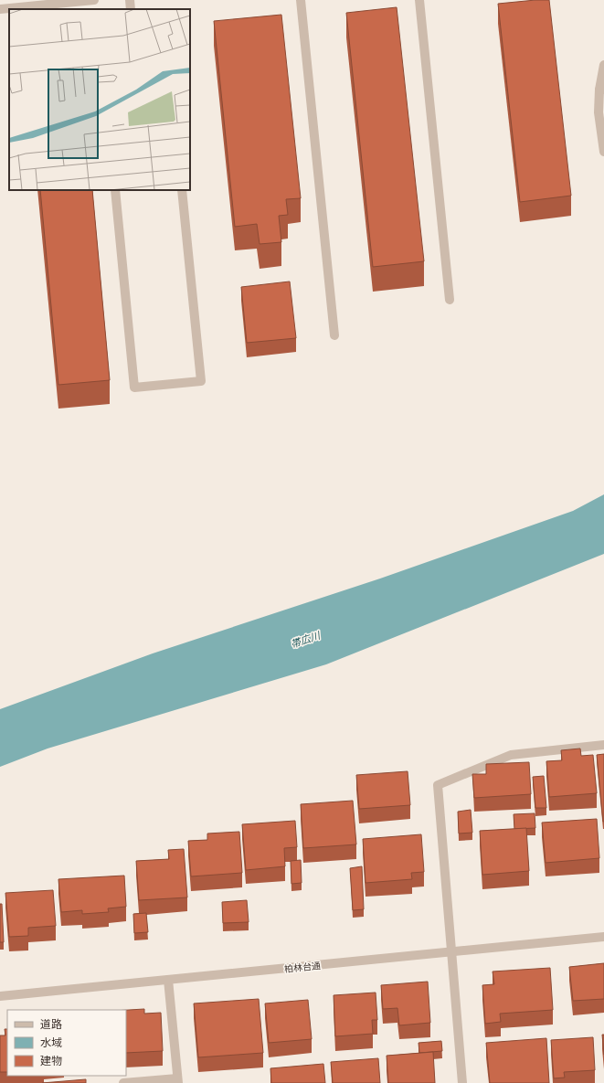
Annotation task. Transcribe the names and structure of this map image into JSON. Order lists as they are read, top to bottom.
{
  "streets": {
    "street": ["柏林台通"]
  },
  "water": ["帯広川"],
  "legend": ["道路", "水域", "建物"]
}
